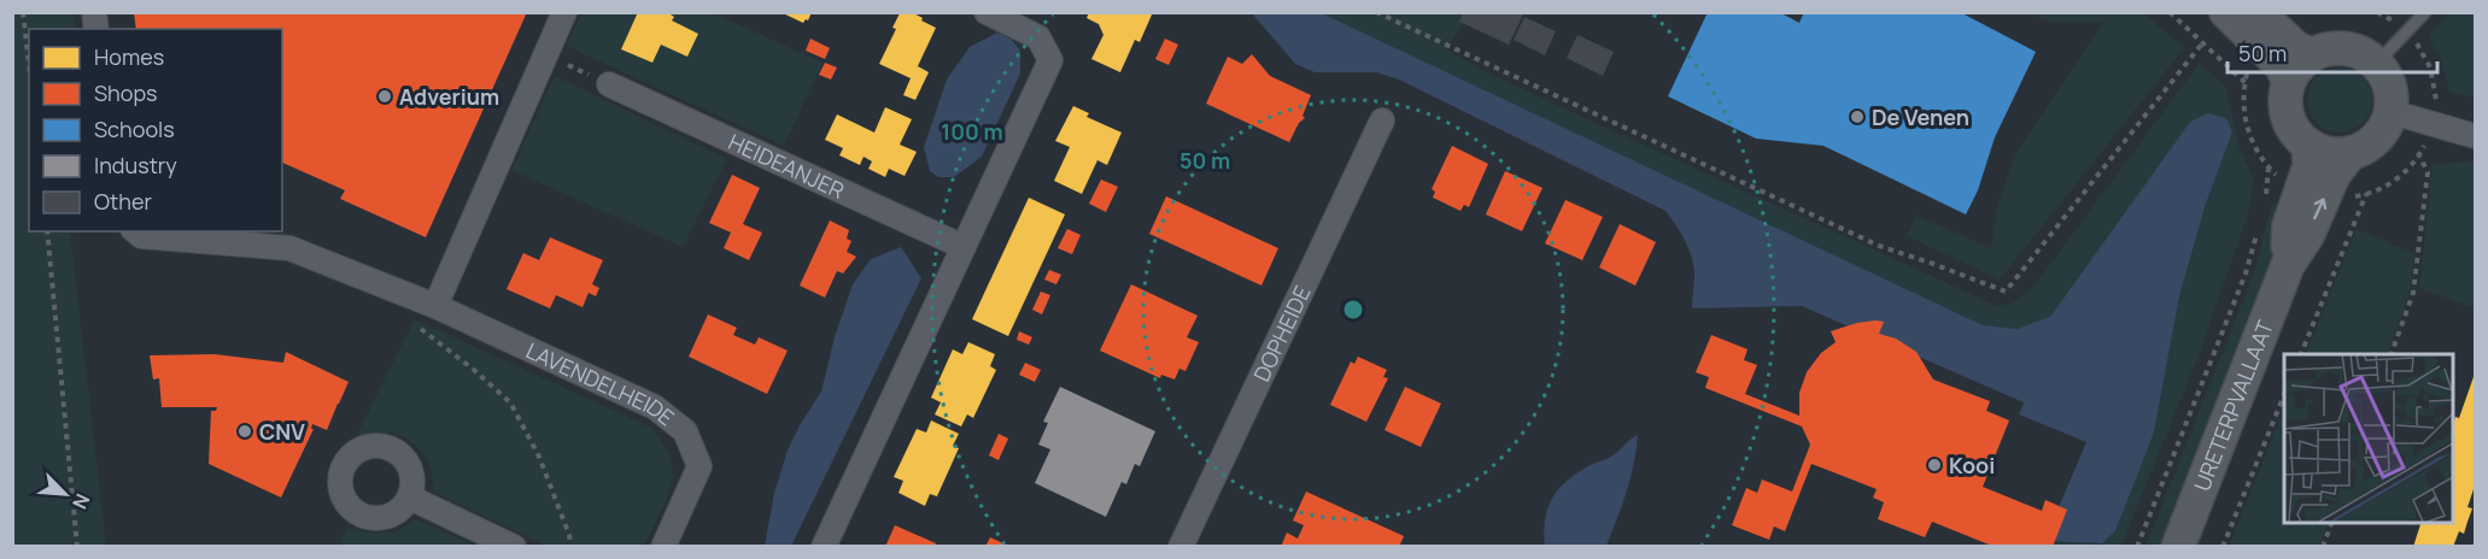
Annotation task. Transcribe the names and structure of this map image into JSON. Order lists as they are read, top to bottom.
{
  "streets": {
    "main road": ["URETERPVALLAAT"],
    "street": ["HEIDEANJER", "DOPHEIDE", "LAVENDELHEIDE"]
  },
  "places": [
    "Adverium",
    "De Venen",
    "CNV",
    "Kooi"
  ],
  "legend": [
    "Homes",
    "Shops",
    "Schools",
    "Industry",
    "Other"
  ],
  "scale_bar": "50 m",
  "north": "bottom right",
  "rings": ["100 m", "50 m"]
}
